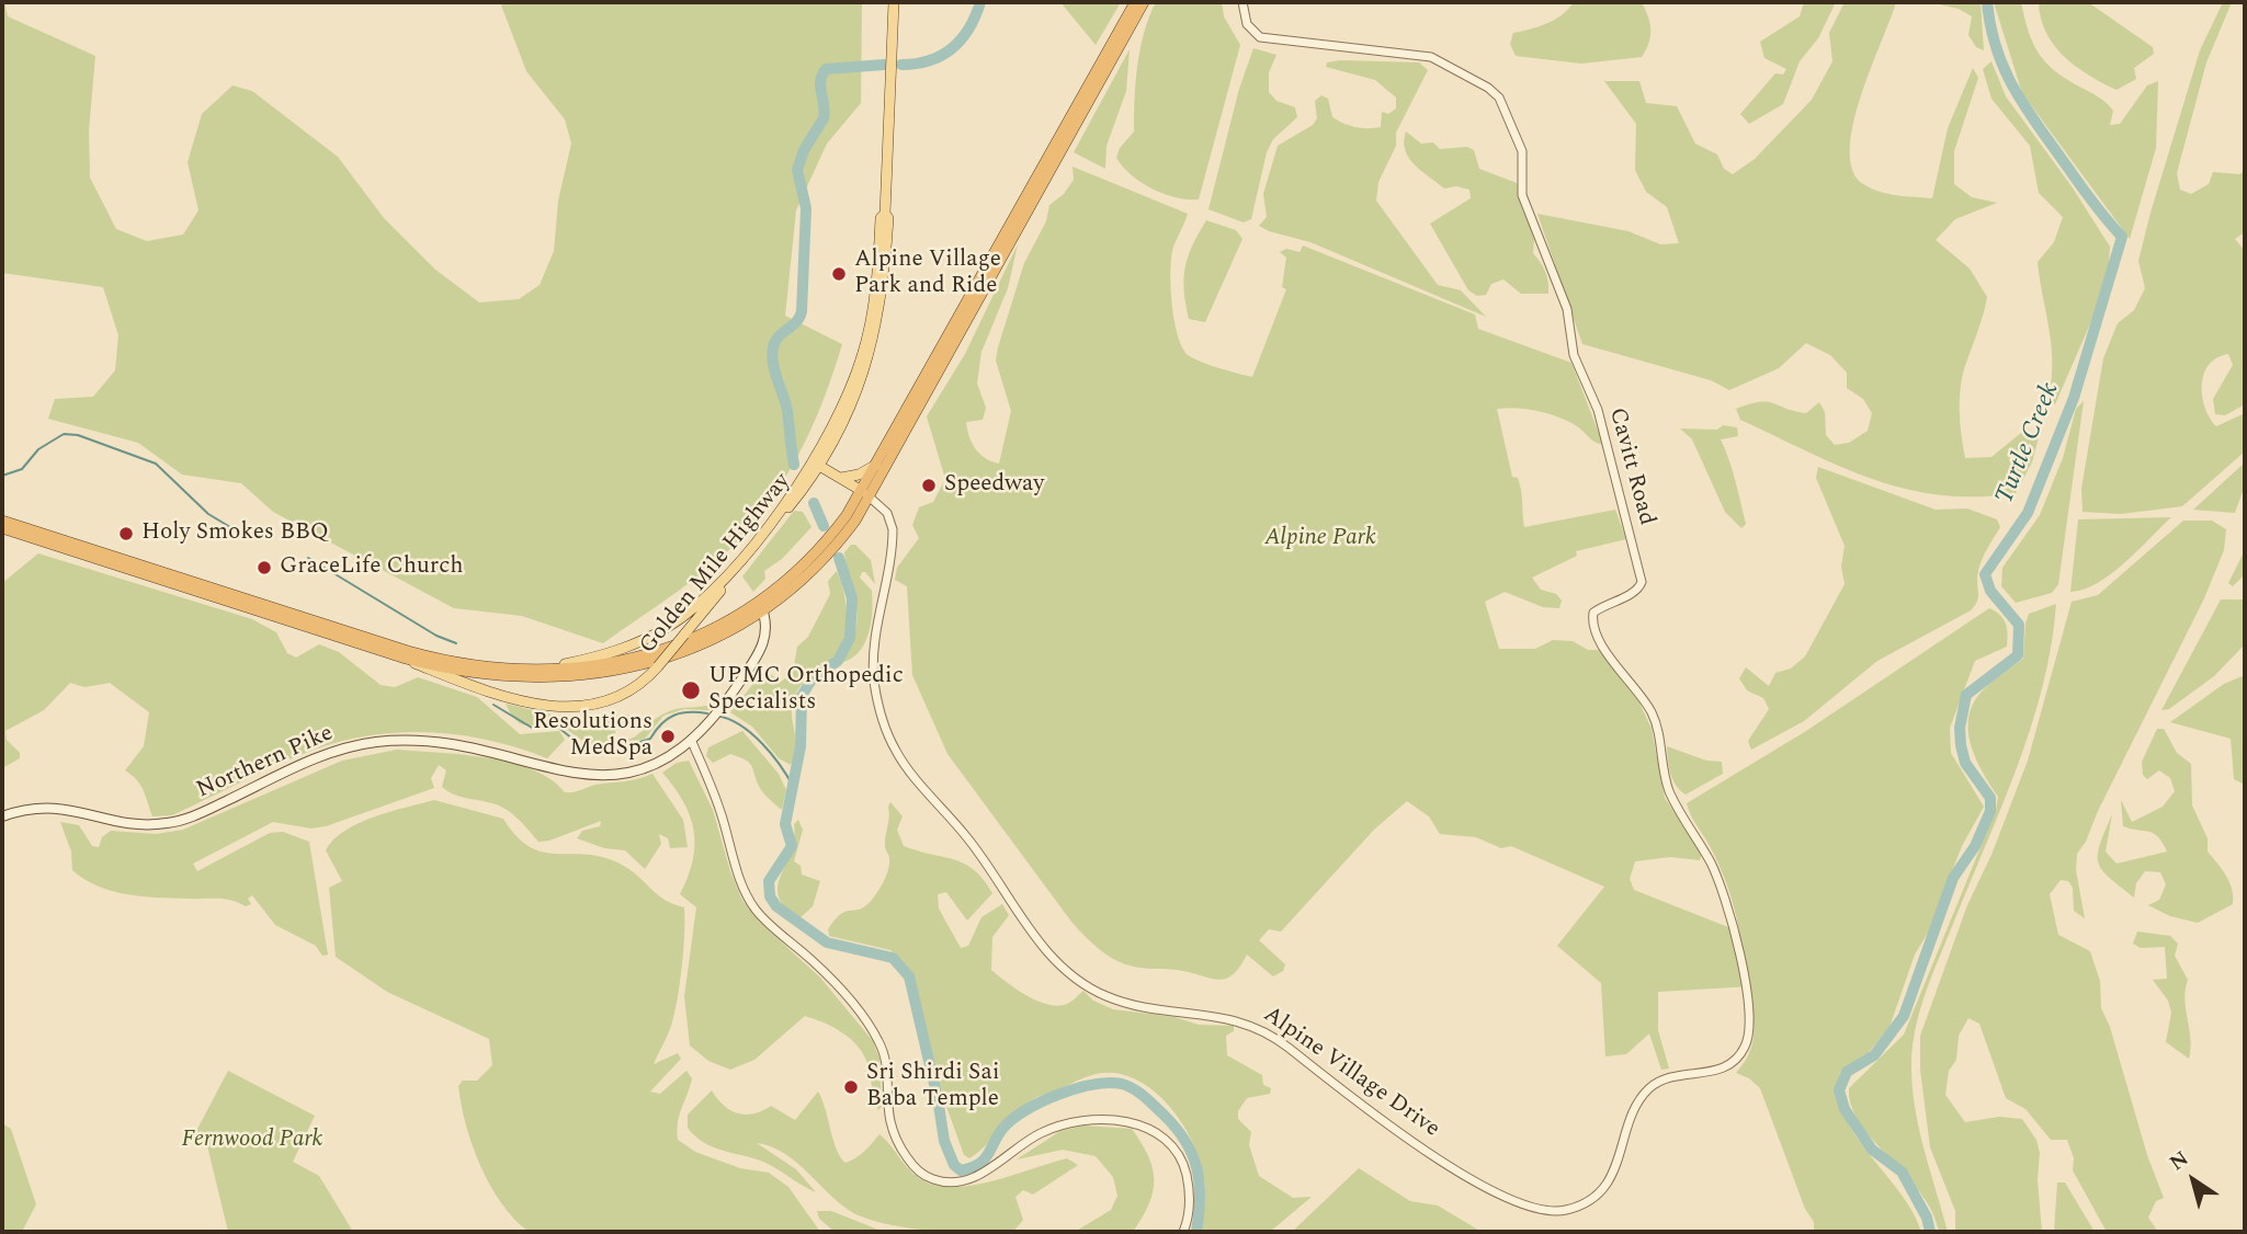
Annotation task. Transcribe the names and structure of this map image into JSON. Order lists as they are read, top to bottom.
{
  "streets": {
    "main road": ["Golden Mile Highway", "Northern Pike"],
    "street": ["Cavitt Road", "Alpine Village Drive"]
  },
  "crossings": [
    ["Cavitt Road", "Alpine Village Drive"]
  ],
  "water": ["Turtle Creek"],
  "parks": ["Alpine Park", "Fernwood Park"],
  "places": [
    "Alpine Village Park and Ride",
    "Speedway",
    "Holy Smokes BBQ",
    "GraceLife Church",
    "UPMC Orthopedic Specialists",
    "Resolutions MedSpa",
    "Sri Shirdi Sai Baba Temple"
  ],
  "north": "top left"
}
